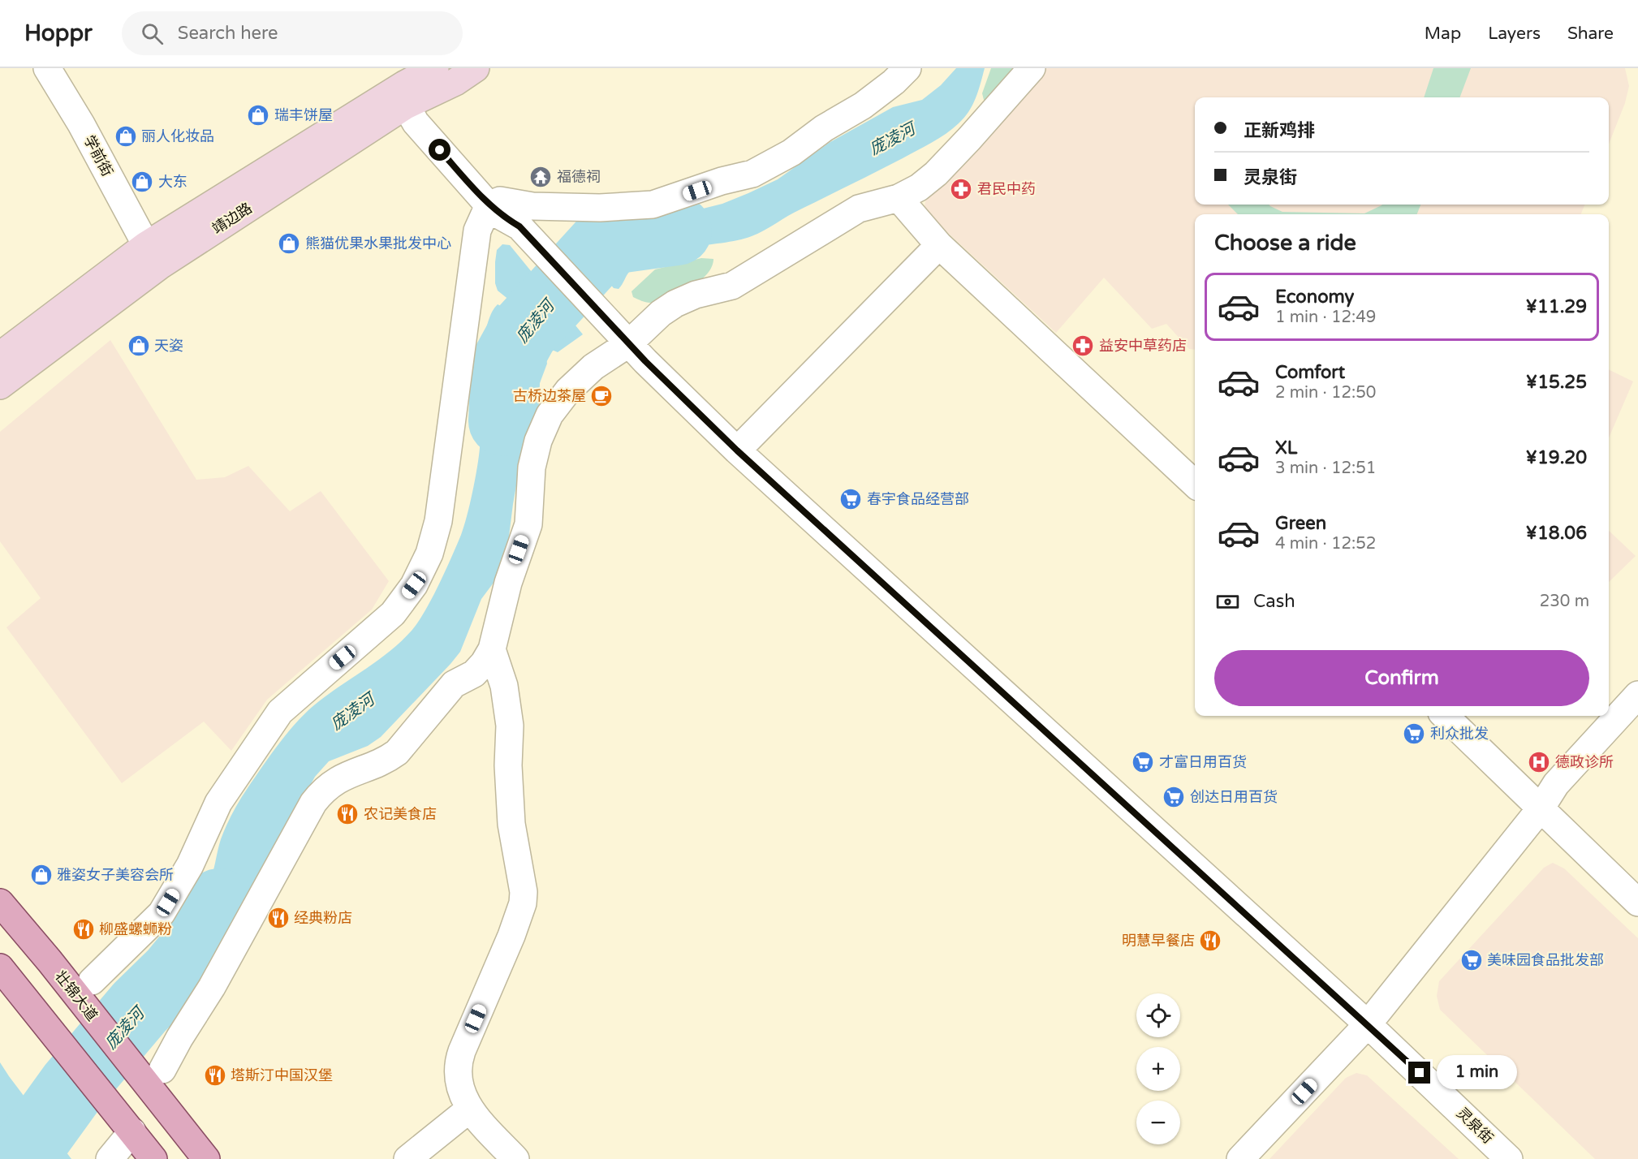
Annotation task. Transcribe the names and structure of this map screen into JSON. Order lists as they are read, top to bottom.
{
  "streets": {
    "main road": ["靖边路", "壮锦大道"],
    "street": ["学前街", "灵泉街"]
  },
  "crossings": [
    ["学前街", "靖边路"],
    ["靖边路", "灵泉街"]
  ],
  "water": ["庞凌河"],
  "places": {
    "shop": [
      "瑞丰饼屋",
      "丽人化妆品",
      "大东",
      "熊猫优果水果批发中心",
      "天姿",
      "雅姿女子美容会所"
    ],
    "temple": ["福德祠"],
    "pharmacy": ["君民中药", "益安中草药店"],
    "cafe": ["古桥边茶屋"],
    "supermarket": [
      "春宇食品经营部",
      "利众批发",
      "才富日用百货",
      "创达日用百货",
      "美味园食品批发部"
    ],
    "hospital": ["德政诊所"],
    "restaurant": [
      "农记美食店",
      "经典粉店",
      "柳盛螺蛳粉",
      "明慧早餐店",
      "塔斯汀中国汉堡"
    ]
  },
  "page": {
    "header": "Hoppr",
    "search": "Search here",
    "nav": ["Map", "Layers", "Share"],
    "banner": ["正新鸡排", "灵泉街"],
    "heading": "Choose a ride",
    "list": [
      {
        "name": "Economy",
        "note": "1 min · 12:49",
        "value": "¥11.29"
      },
      {
        "name": "Comfort",
        "note": "2 min · 12:50",
        "value": "¥15.25"
      },
      {
        "name": "XL",
        "note": "3 min · 12:51",
        "value": "¥19.20"
      },
      {
        "name": "Green",
        "note": "4 min · 12:52",
        "value": "¥18.06"
      }
    ],
    "pay": ["Cash", "230 m"],
    "buttons": "Confirm",
    "map_buttons": ["+", "−"],
    "bubble": "1 min"
  }
}
